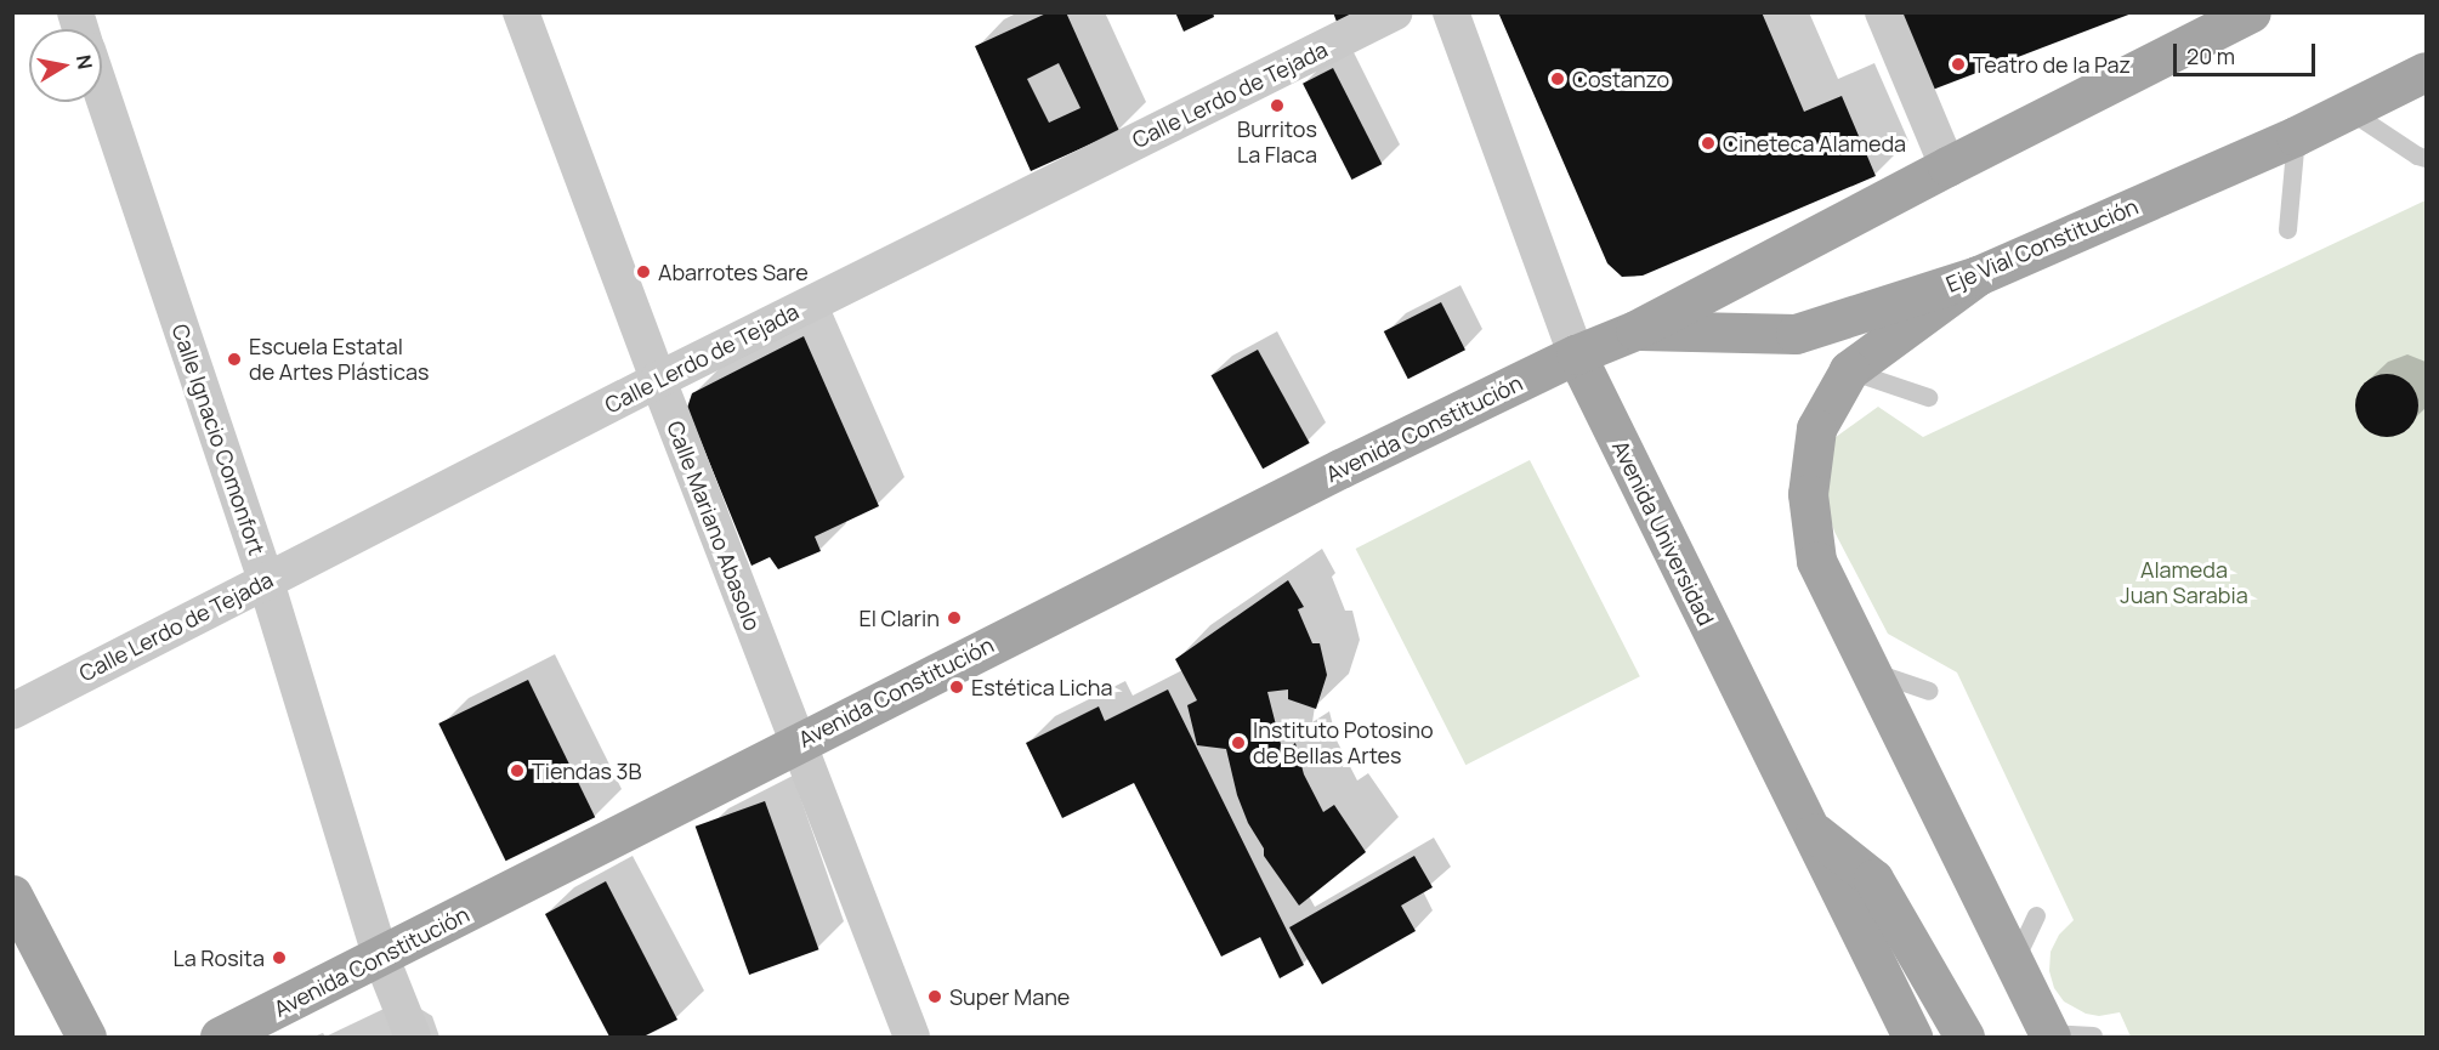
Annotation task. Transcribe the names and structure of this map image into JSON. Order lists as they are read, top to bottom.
{
  "streets": {
    "main road": ["Eje Vial Constitución", "Avenida Constitución", "Avenida Universidad"],
    "street": ["Calle Lerdo de Tejada", "Calle Ignacio Comonfort", "Calle Mariano Abasolo"]
  },
  "crossings": [
    ["Calle Lerdo de Tejada", "Calle Ignacio Comonfort"],
    ["Calle Lerdo de Tejada", "Calle Mariano Abasolo"],
    ["Eje Vial Constitución", "Avenida Constitución"],
    ["Eje Vial Constitución", "Avenida Universidad"],
    ["Avenida Constitución", "Calle Ignacio Comonfort"],
    ["Avenida Constitución", "Calle Mariano Abasolo"],
    ["Avenida Constitución", "Avenida Universidad"]
  ],
  "parks": ["Alameda Juan Sarabia"],
  "places": [
    "Teatro de la Paz",
    "Costanzo",
    "Burritos La Flaca",
    "Cineteca Alameda",
    "Abarrotes Sare",
    "Escuela Estatal de Artes Plásticas",
    "El Clarin",
    "Estética Licha",
    "Instituto Potosino de Bellas Artes",
    "Tiendas 3B",
    "La Rosita",
    "Super Mane"
  ],
  "scale_bar": "20 m",
  "north": "right"
}
